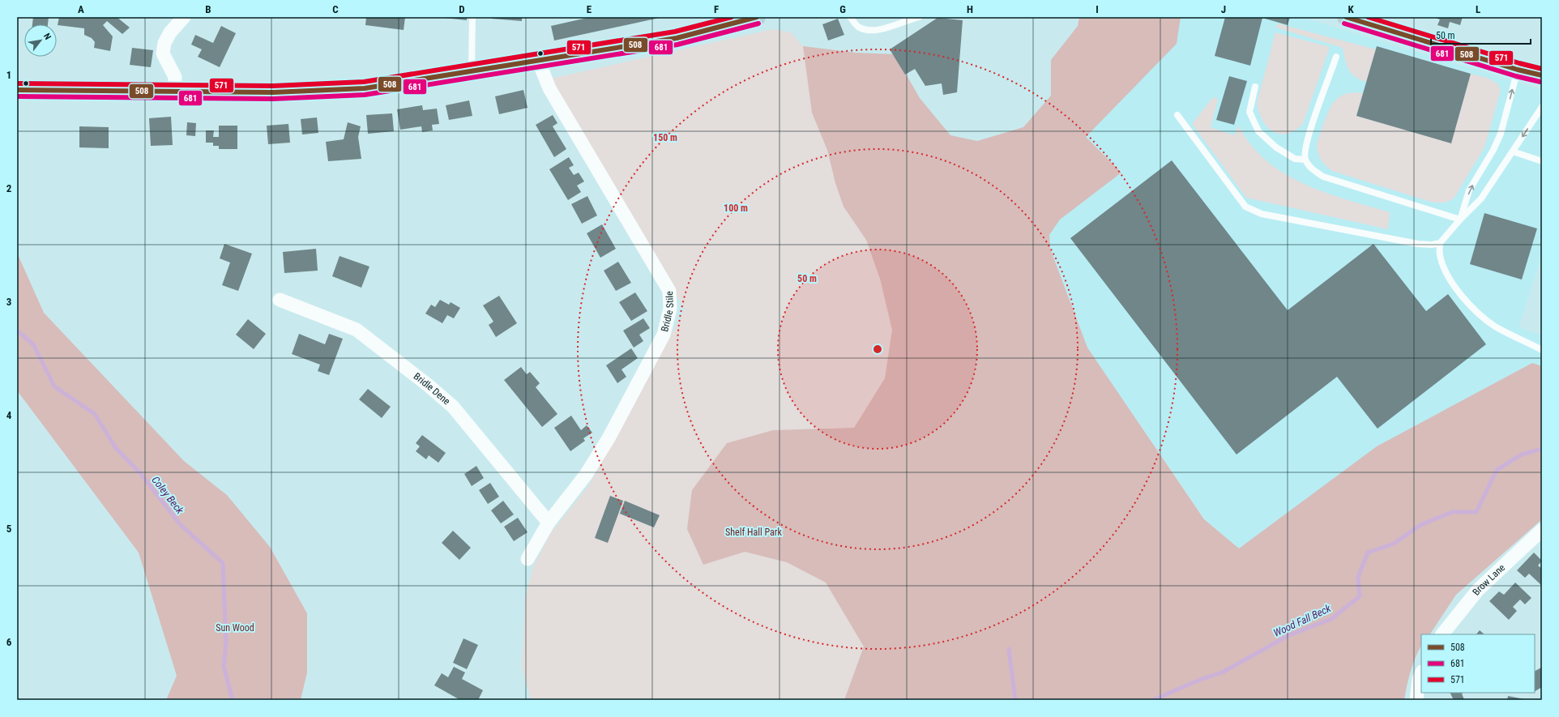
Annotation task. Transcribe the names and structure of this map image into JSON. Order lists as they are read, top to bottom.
{
  "streets": {
    "street": ["Bridle Stile", "Bridle Dene", "Brow Lane"]
  },
  "crossings": [
    ["Bridle Stile", "Bridle Dene"]
  ],
  "water": ["Coley Beck", "Wood Fall Beck"],
  "parks": ["Shelf Hall Park", "Sun Wood"],
  "lines": ["transit line 508", "transit line 571", "transit line 681"],
  "legend": ["508", "681", "571"],
  "scale_bar": "50 m",
  "north": "top right",
  "grid": {
    "columns": [
      "A",
      "B",
      "C",
      "D",
      "E",
      "F",
      "G",
      "H",
      "I",
      "J",
      "K",
      "L"
    ],
    "rows": [
      "1",
      "2",
      "3",
      "4",
      "5",
      "6"
    ]
  },
  "rings": ["150 m", "100 m", "50 m"]
}
